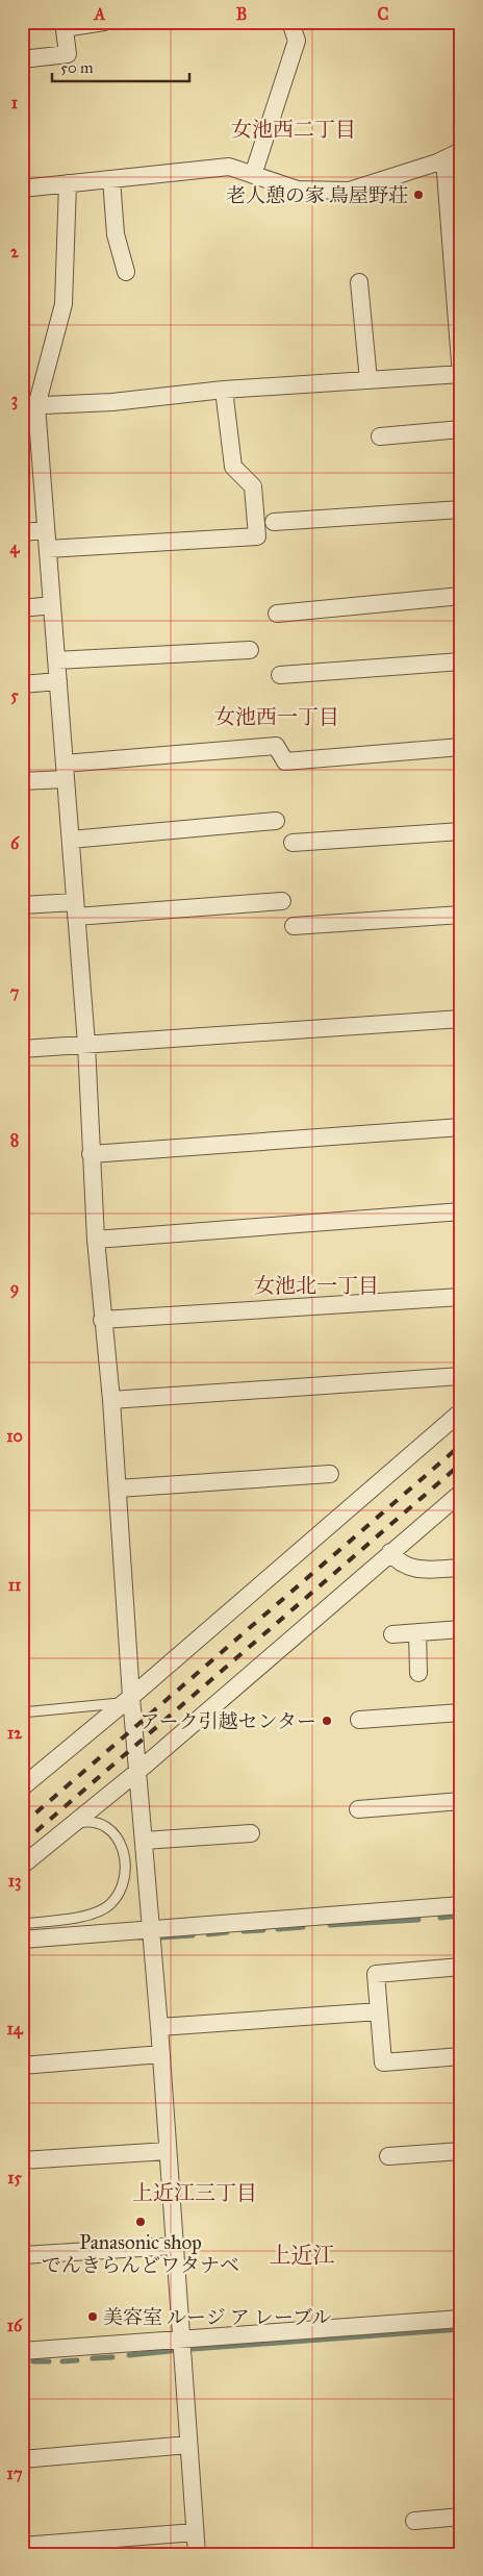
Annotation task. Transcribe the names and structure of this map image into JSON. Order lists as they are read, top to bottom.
{
  "districts": [
    "女池西二丁目",
    "女池西一丁目",
    "女池北一丁目",
    "上近江三丁目",
    "上近江"
  ],
  "places": [
    "老人憩の家 鳥屋野荘",
    "アーク引越センター",
    "Panasonic shop でんきらんどワタナベ",
    "美容室 ルージ ア レーブル"
  ],
  "scale_bar": "50 m",
  "grid": {
    "columns": ["A", "B", "C"],
    "rows": [
      "1",
      "2",
      "3",
      "4",
      "5",
      "6",
      "7",
      "8",
      "9",
      "10",
      "11",
      "12",
      "13",
      "14",
      "15",
      "16",
      "17"
    ]
  }
}
